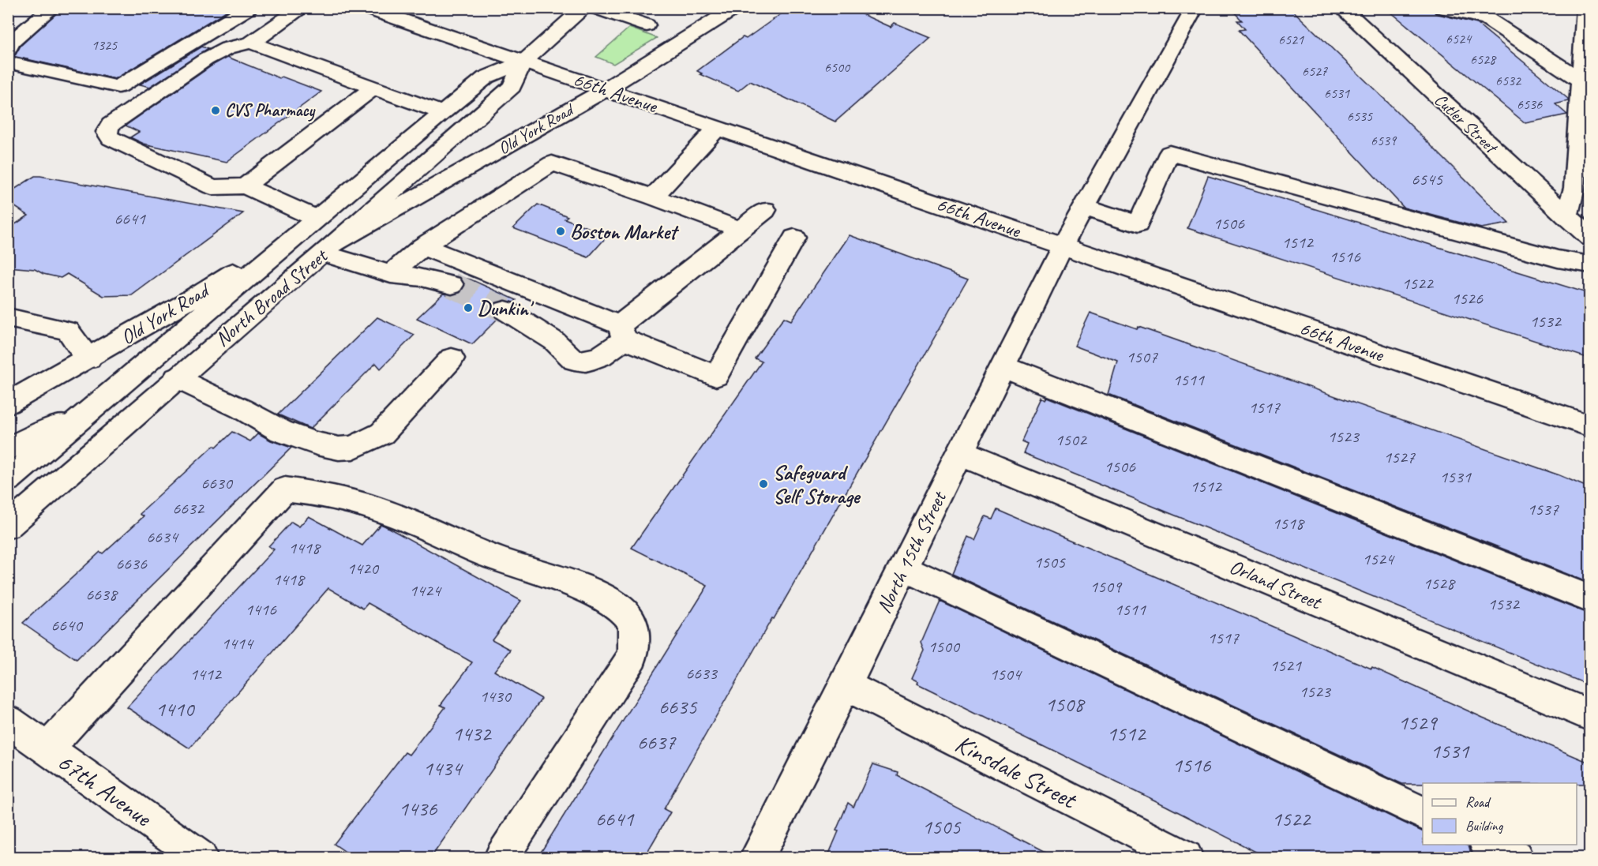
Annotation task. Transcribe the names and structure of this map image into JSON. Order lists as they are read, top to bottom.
{
  "streets": {
    "street": [
      "66th Avenue",
      "Cutler Street",
      "Old York Road",
      "North Broad Street",
      "North 15th Street",
      "Orland Street",
      "Kinsdale Street",
      "67th Avenue"
    ]
  },
  "crossings": [
    ["66th Avenue", "Old York Road"],
    ["66th Avenue", "North Broad Street"],
    ["66th Avenue", "North 15th Street"],
    ["Old York Road", "North Broad Street"],
    ["North 15th Street", "Orland Street"],
    ["North 15th Street", "Kinsdale Street"]
  ],
  "places": [
    "CVS Pharmacy",
    "Boston Market",
    "Dunkin'",
    "Safeguard Self Storage"
  ],
  "house_numbers": [
    "6524",
    "6521",
    "1325",
    "6528",
    "6500",
    "6527",
    "6532",
    "6531",
    "6536",
    "6535",
    "6539",
    "6545",
    "6641",
    "1506",
    "1512",
    "1516",
    "1522",
    "1526",
    "1532",
    "1507",
    "1511",
    "1517",
    "1523",
    "1502",
    "1527",
    "1506",
    "1531",
    "6630",
    "1512",
    "6632",
    "1537",
    "1518",
    "6634",
    "1418",
    "1524",
    "1505",
    "6636",
    "1420",
    "1418",
    "1528",
    "1509",
    "1424",
    "6638",
    "1532",
    "1416",
    "1511",
    "6640",
    "1517",
    "1414",
    "1500",
    "1521",
    "6633",
    "1412",
    "1504",
    "1523",
    "1430",
    "1508",
    "6635",
    "1410",
    "1529",
    "1432",
    "1512",
    "6637",
    "1531",
    "1516",
    "1434",
    "1436",
    "6641",
    "1522",
    "1505"
  ],
  "legend": ["Road", "Building"]
}
